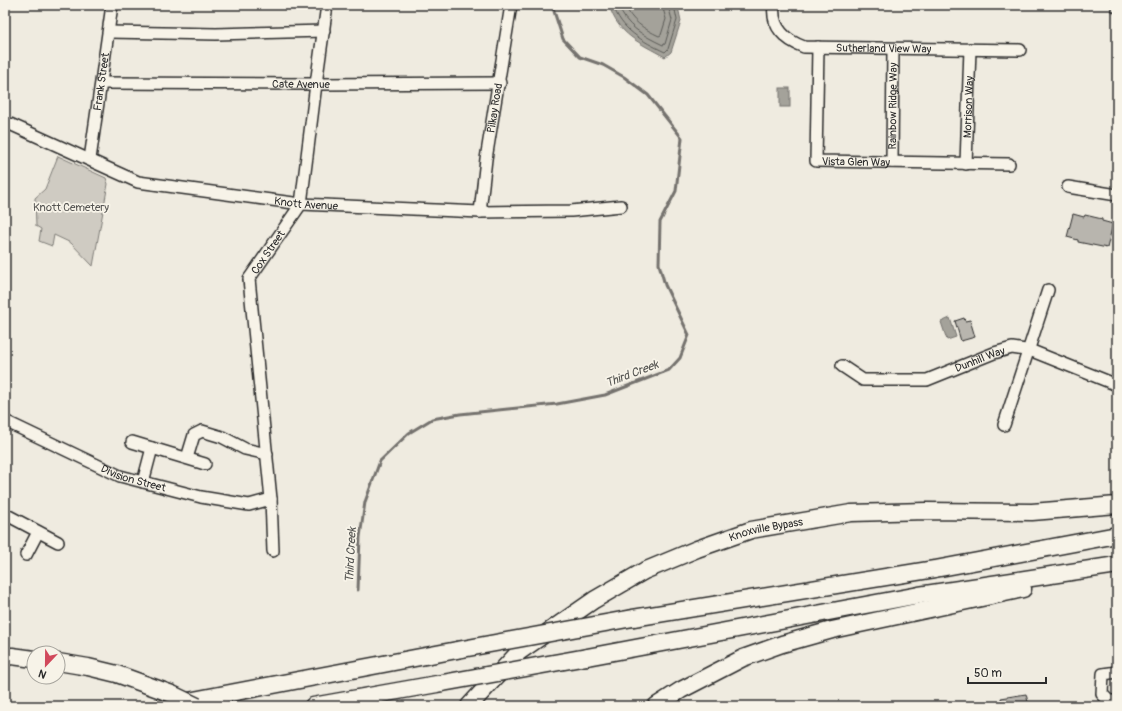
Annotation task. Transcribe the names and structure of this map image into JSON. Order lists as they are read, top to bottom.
{
  "streets": {
    "highway": ["Knoxville Bypass"],
    "street": [
      "Sutherland View Way",
      "Frank Street",
      "Cate Avenue",
      "Rainbow Ridge Way",
      "Morrison Way",
      "Pilkay Road",
      "Vista Glen Way",
      "Knott Avenue",
      "Cox Street",
      "Dunhill Way",
      "Division Street"
    ]
  },
  "crossings": [
    ["Sutherland View Way", "Rainbow Ridge Way"],
    ["Sutherland View Way", "Morrison Way"],
    ["Sutherland View Way", "Vista Glen Way"],
    ["Frank Street", "Cate Avenue"],
    ["Frank Street", "Knott Avenue"],
    ["Cate Avenue", "Pilkay Road"],
    ["Cate Avenue", "Cox Street"],
    ["Rainbow Ridge Way", "Vista Glen Way"],
    ["Morrison Way", "Vista Glen Way"],
    ["Pilkay Road", "Knott Avenue"],
    ["Knott Avenue", "Cox Street"],
    ["Cox Street", "Division Street"]
  ],
  "water": ["Third Creek"],
  "parks": ["Knott Cemetery"],
  "scale_bar": "50 m",
  "north": "bottom"
}
